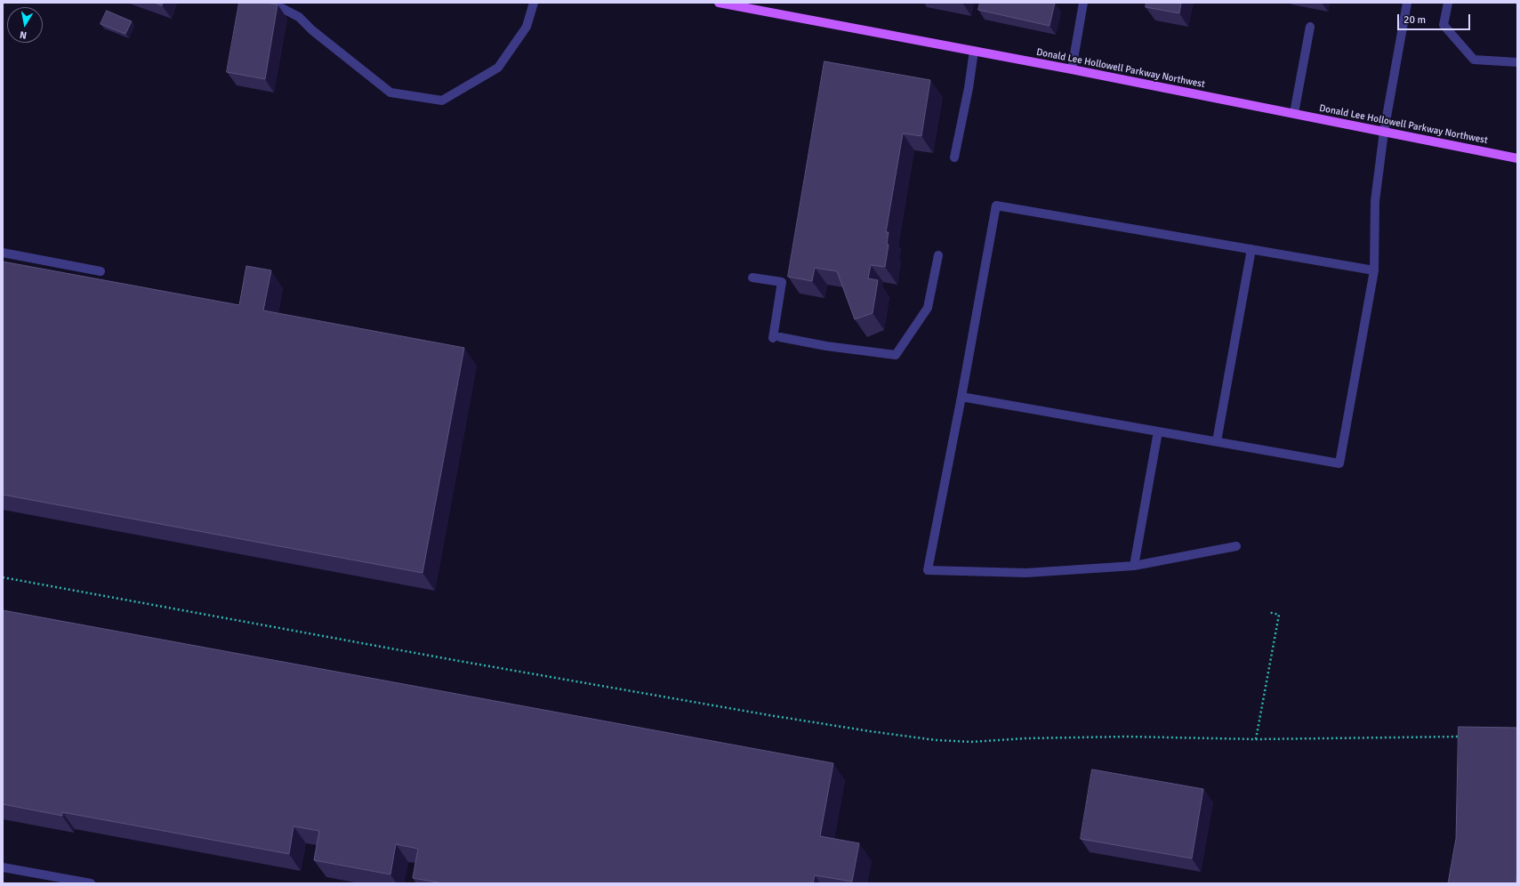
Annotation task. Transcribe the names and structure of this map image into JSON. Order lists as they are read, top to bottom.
{
  "streets": {
    "main road": ["Donald Lee Hollowell Parkway Northwest"]
  },
  "scale_bar": "20 m",
  "north": "bottom"
}
